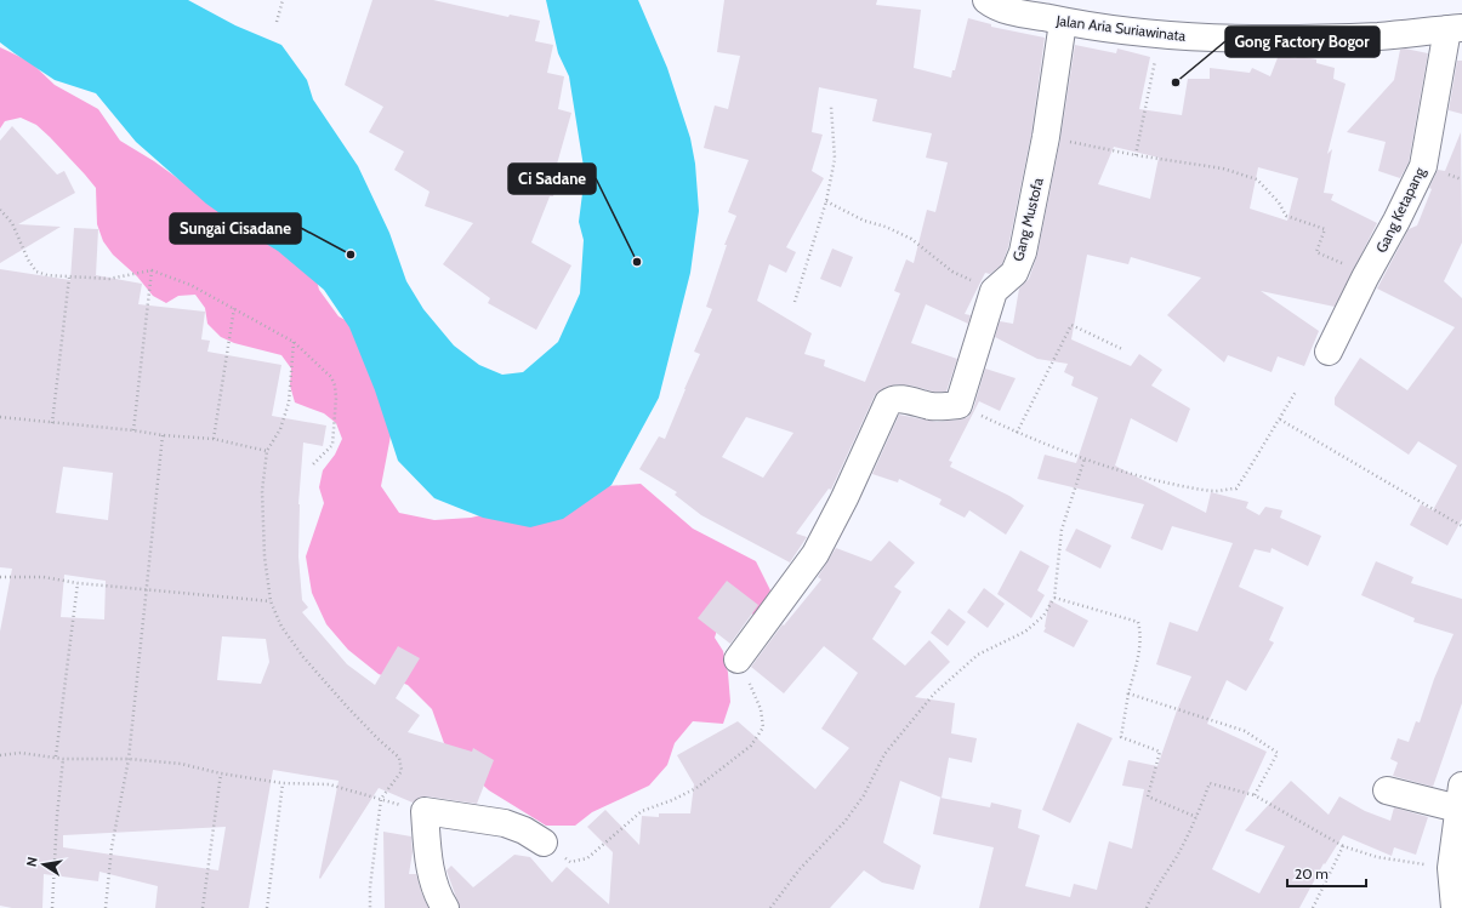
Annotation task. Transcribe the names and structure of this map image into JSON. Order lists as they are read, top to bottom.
{
  "streets": {
    "main road": ["Jalan Aria Suriawinata", "Gang Ketapang", "Gang Mustofa"]
  },
  "crossings": [
    ["Jalan Aria Suriawinata", "Gang Ketapang"],
    ["Jalan Aria Suriawinata", "Gang Mustofa"]
  ],
  "places": ["Gong Factory Bogor", "Sungai Cisadane", "Ci Sadane"],
  "scale_bar": "20 m",
  "north": "left"
}
